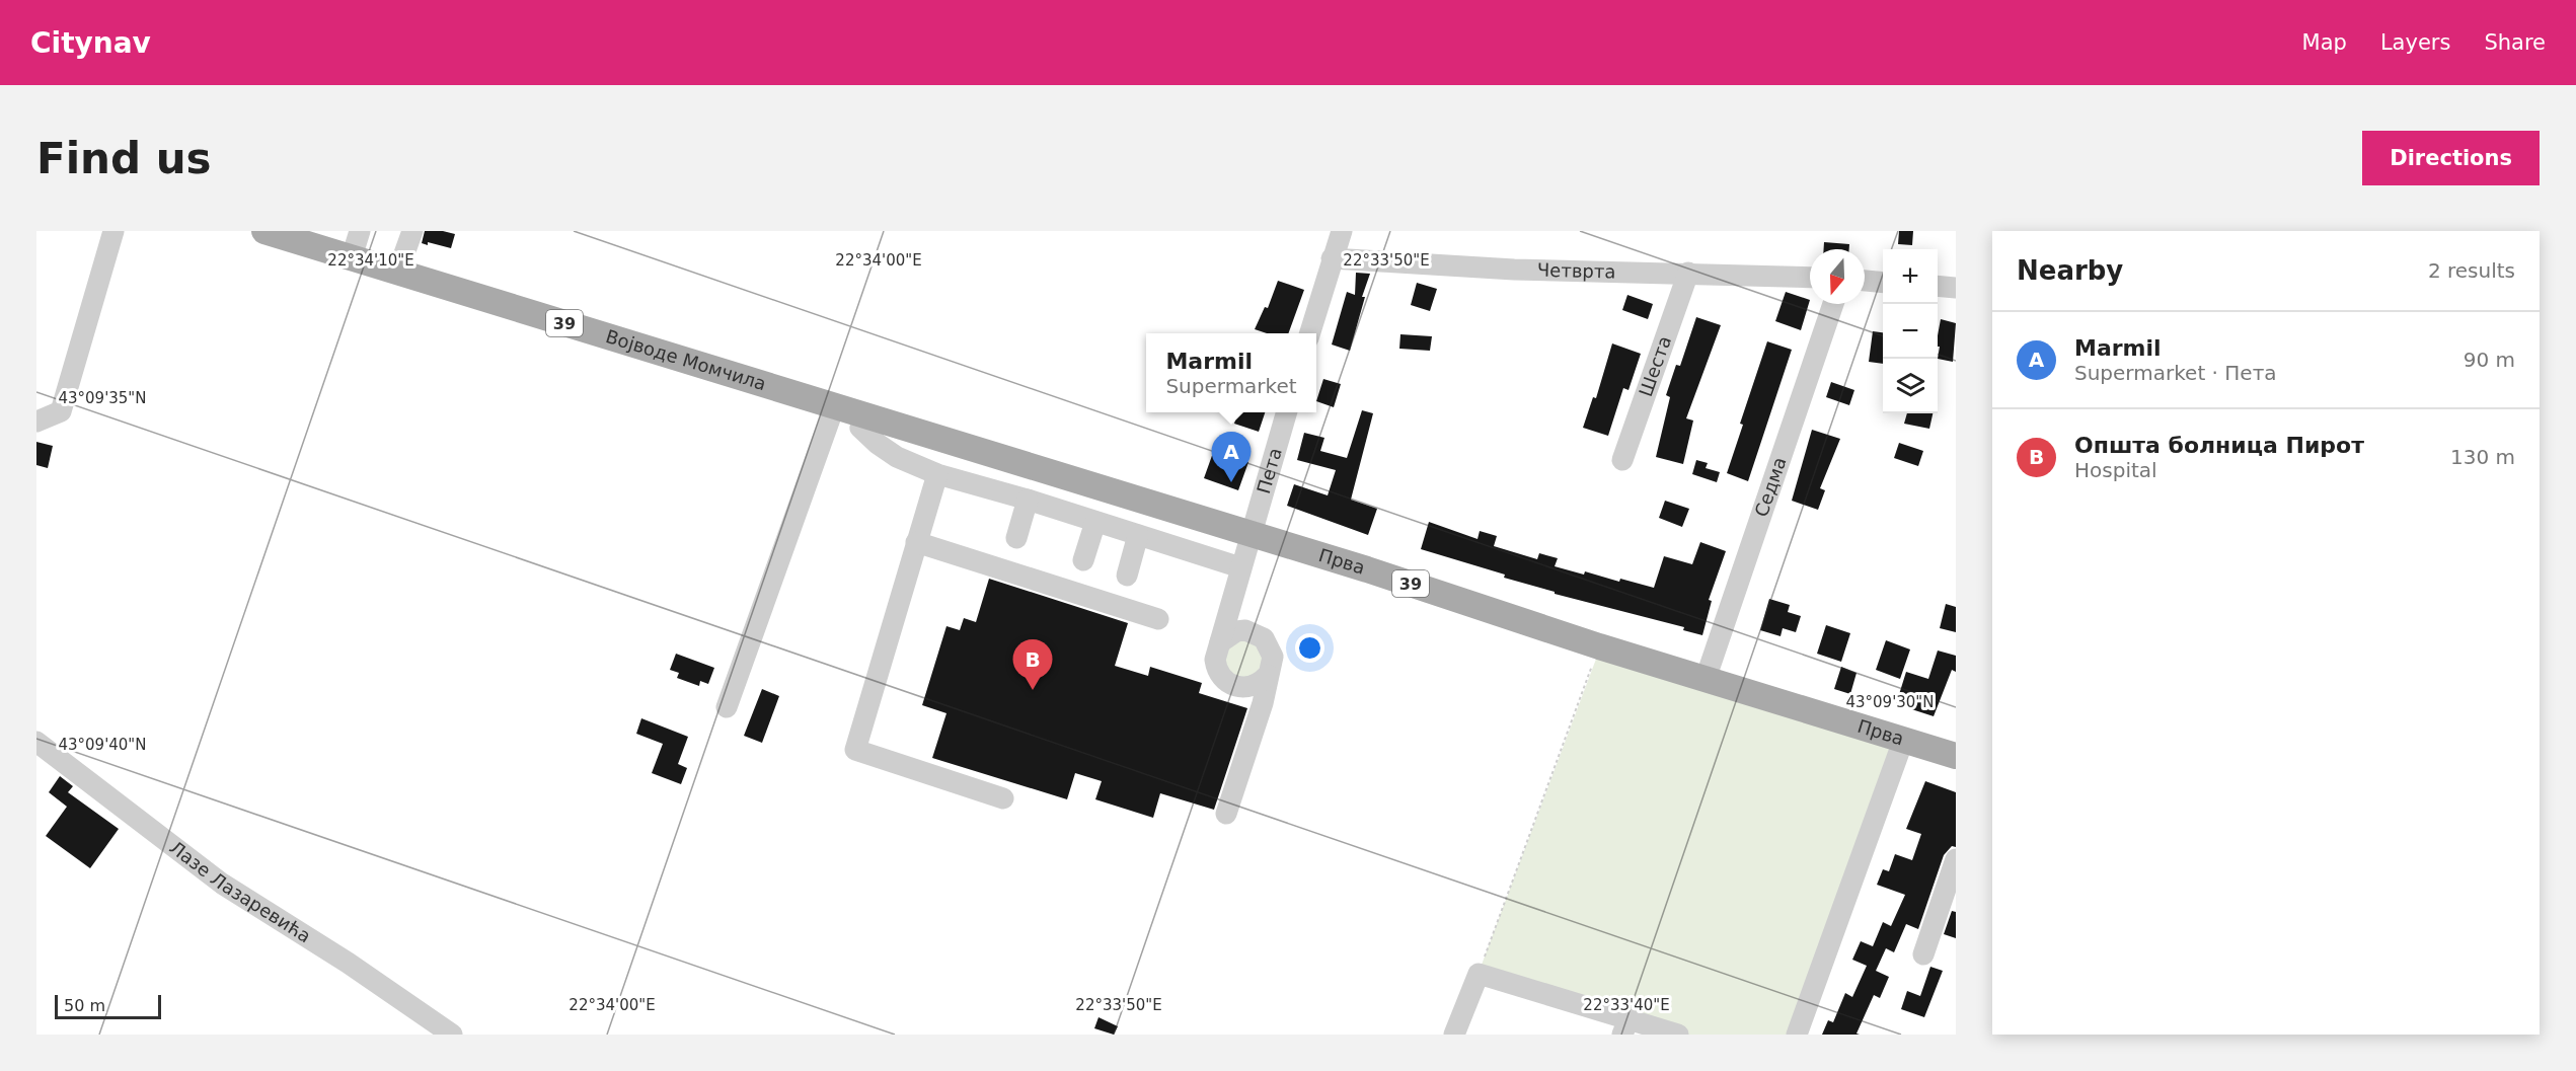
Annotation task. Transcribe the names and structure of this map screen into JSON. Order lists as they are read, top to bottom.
{
  "streets": {
    "main road": ["39", "Војводе Момчила", "Прва"],
    "street": [
      "Четврта",
      "Шеста",
      "Пета",
      "Седма",
      "Лазе Лазаревића"
    ]
  },
  "crossings": [
    ["Четврта", "Шеста"],
    ["Војводе Момчила", "Прва"],
    ["Пета", "Прва"],
    ["Седма", "Прва"]
  ],
  "scale_bar": "50 m",
  "north": "bottom",
  "page": {
    "header": "Citynav",
    "nav": ["Map", "Layers", "Share"],
    "buttons": "Directions",
    "title": "Find us",
    "heading": ["Nearby", "2 results"],
    "map_buttons": ["+", "−"],
    "list": [
      {
        "mark": "A",
        "name": "Marmil",
        "note": "Supermarket · Пета",
        "value": "90 m"
      },
      {
        "mark": "B",
        "name": "Општа болница Пирот",
        "note": "Hospital",
        "value": "130 m"
      }
    ],
    "popup": ["Marmil", "Supermarket"],
    "pins": ["A", "B"],
    "scale": "50 m"
  },
  "coordinates": [
    "22°34'10\"E",
    "22°34'00\"E",
    "22°33'50\"E",
    "43°09'35\"N",
    "43°09'30\"N",
    "43°09'40\"N",
    "22°33'40\"E"
  ]
}
